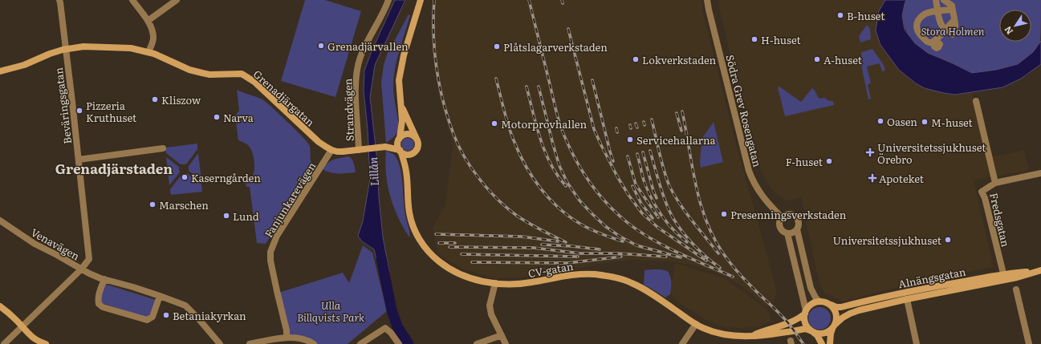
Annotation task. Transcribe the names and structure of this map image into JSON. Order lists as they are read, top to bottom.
{
  "streets": {
    "street": [
      "Grenadjärgatan",
      "Beväringsgatan",
      "Strandvägen",
      "Södra Grev Rosengatan",
      "Fanjunkarevägen",
      "Fredsgatan",
      "Venavägen",
      "CV-gatan",
      "Alnängsgatan"
    ]
  },
  "crossings": [
    ["Grenadjärgatan", "Beväringsgatan"],
    ["Grenadjärgatan", "Strandvägen"],
    ["Grenadjärgatan", "Fanjunkarevägen"],
    ["Grenadjärgatan", "CV-gatan"],
    ["Beväringsgatan", "Venavägen"],
    ["Fredsgatan", "Alnängsgatan"],
    ["CV-gatan", "Alnängsgatan"]
  ],
  "districts": ["Grenadjärstaden"],
  "water": ["Lillån"],
  "parks": ["Stora Holmen", "Ulla Billqvists Park"],
  "places": {
    "other": [
      "B-huset",
      "H-huset",
      "Grenadjärvallen",
      "Plåtslagarverkstaden",
      "Lokverkstaden",
      "A-huset",
      "Kliszow",
      "Pizzeria Kruthuset",
      "Narva",
      "Oasen",
      "M-huset",
      "Motorprovhallen",
      "Servicehallarna",
      "F-huset",
      "Kaserngården",
      "Marschen",
      "Presenningsverkstaden",
      "Lund",
      "Universitetssjukhuset",
      "Betaniakyrkan"
    ],
    "health": ["Universitetssjukhuset Örebro", "Apoteket"]
  },
  "north": "bottom left"
}
